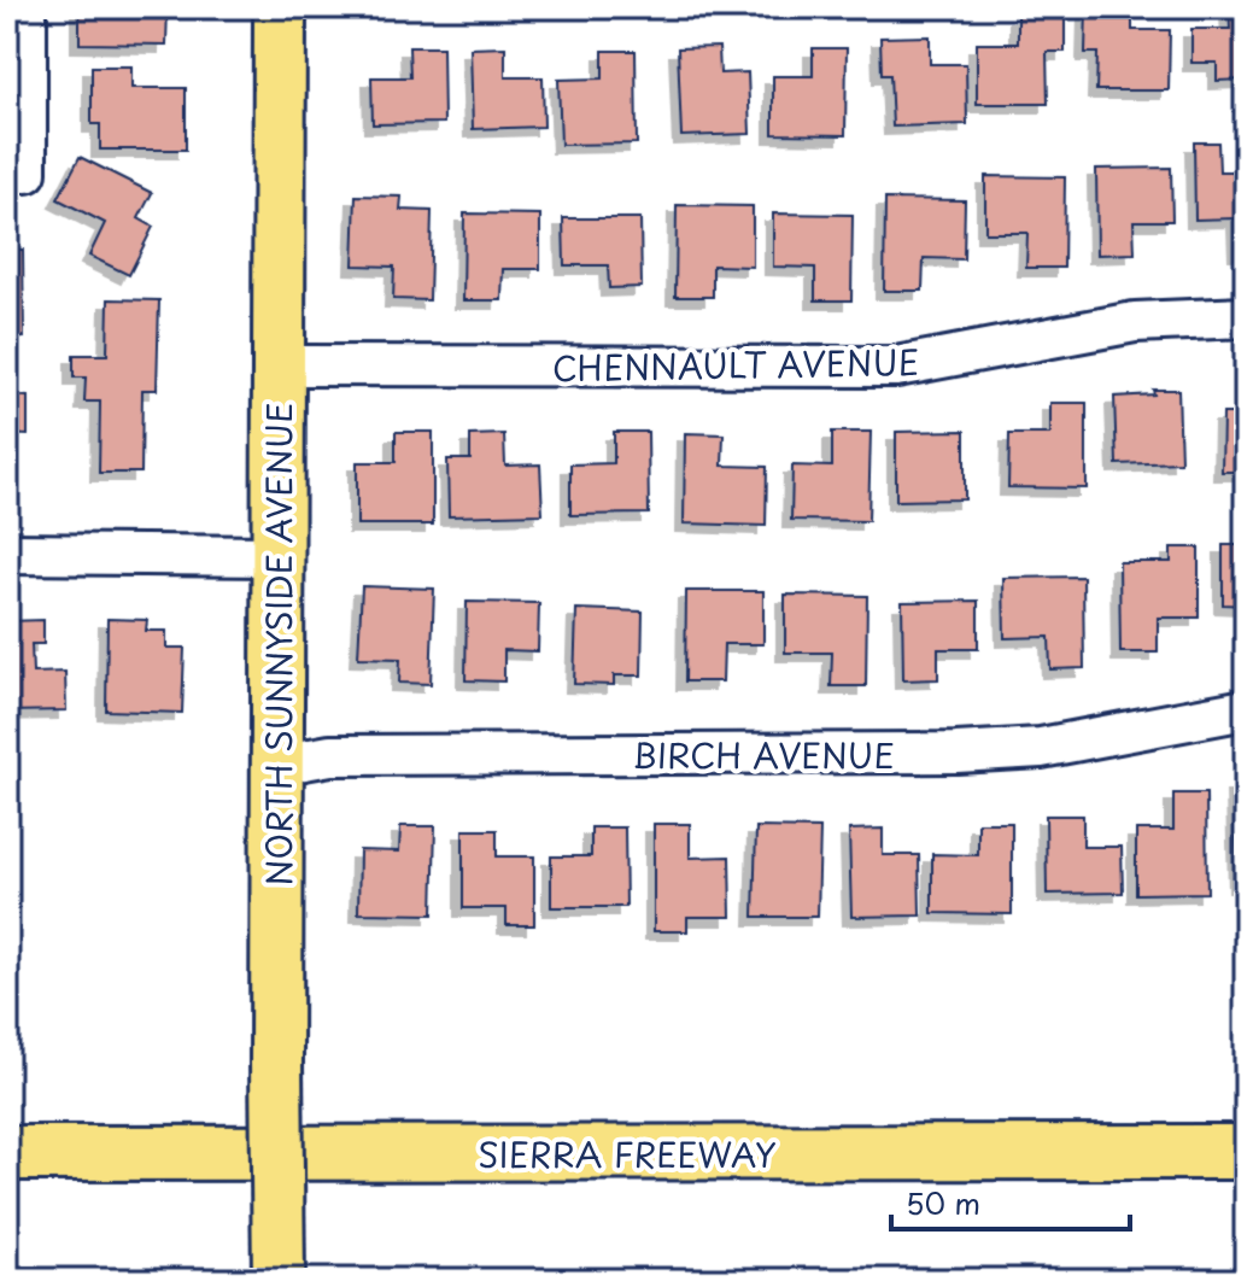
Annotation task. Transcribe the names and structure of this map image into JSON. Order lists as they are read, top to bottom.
{
  "streets": {
    "highway": ["SIERRA FREEWAY"],
    "main road": ["NORTH SUNNYSIDE AVENUE"],
    "street": ["CHENNAULT AVENUE", "BIRCH AVENUE"]
  },
  "crossings": [
    ["CHENNAULT AVENUE", "NORTH SUNNYSIDE AVENUE"],
    ["NORTH SUNNYSIDE AVENUE", "BIRCH AVENUE"]
  ],
  "scale_bar": "50 m"
}
